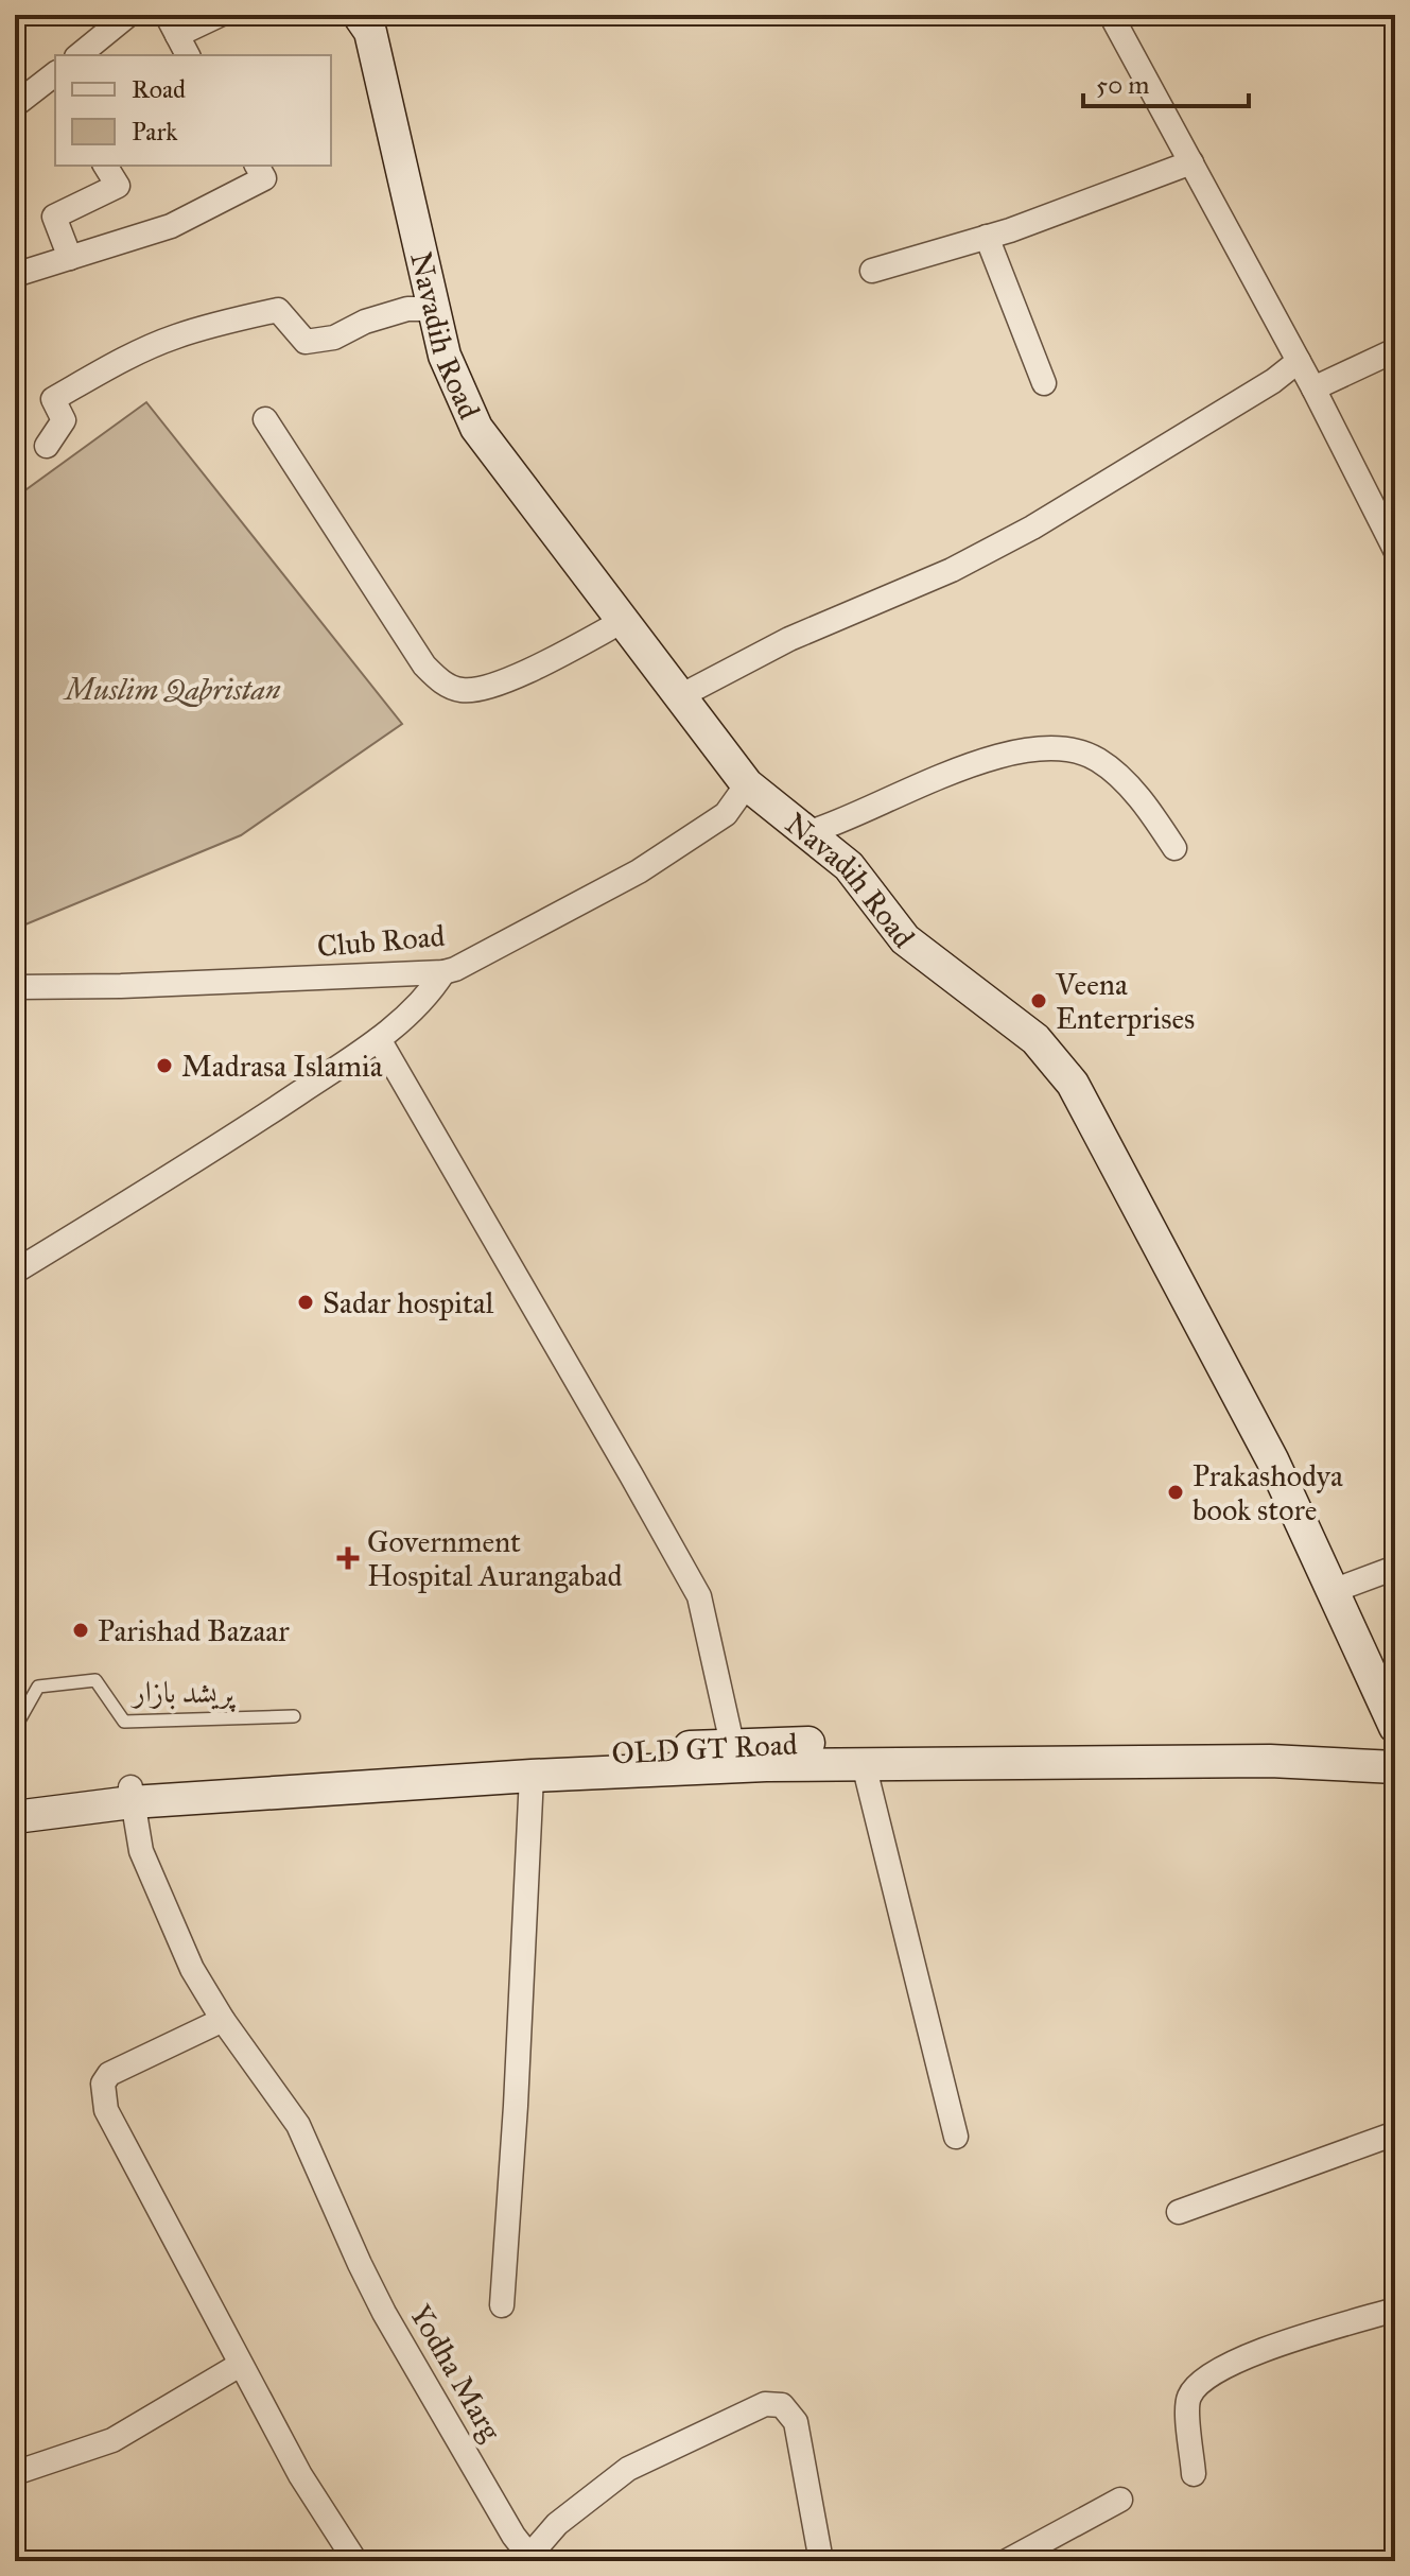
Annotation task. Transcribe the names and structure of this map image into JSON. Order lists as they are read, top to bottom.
{
  "streets": {
    "main road": ["Navadih Road", "OLD GT Road"],
    "street": ["Club Road", "Yodha Marg"],
    "lane": ["پریشد بازار"]
  },
  "crossings": [
    ["Navadih Road", "Club Road"],
    ["OLD GT Road", "Yodha Marg"]
  ],
  "parks": ["Muslim Qabristan"],
  "places": {
    "other": [
      "Veena Enterprises",
      "Madrasa Islamia",
      "Sadar hospital",
      "Prakashodya book store",
      "Parishad Bazaar"
    ],
    "health": ["Government Hospital Aurangabad"]
  },
  "legend": ["Road", "Park"],
  "scale_bar": "50 m"
}
